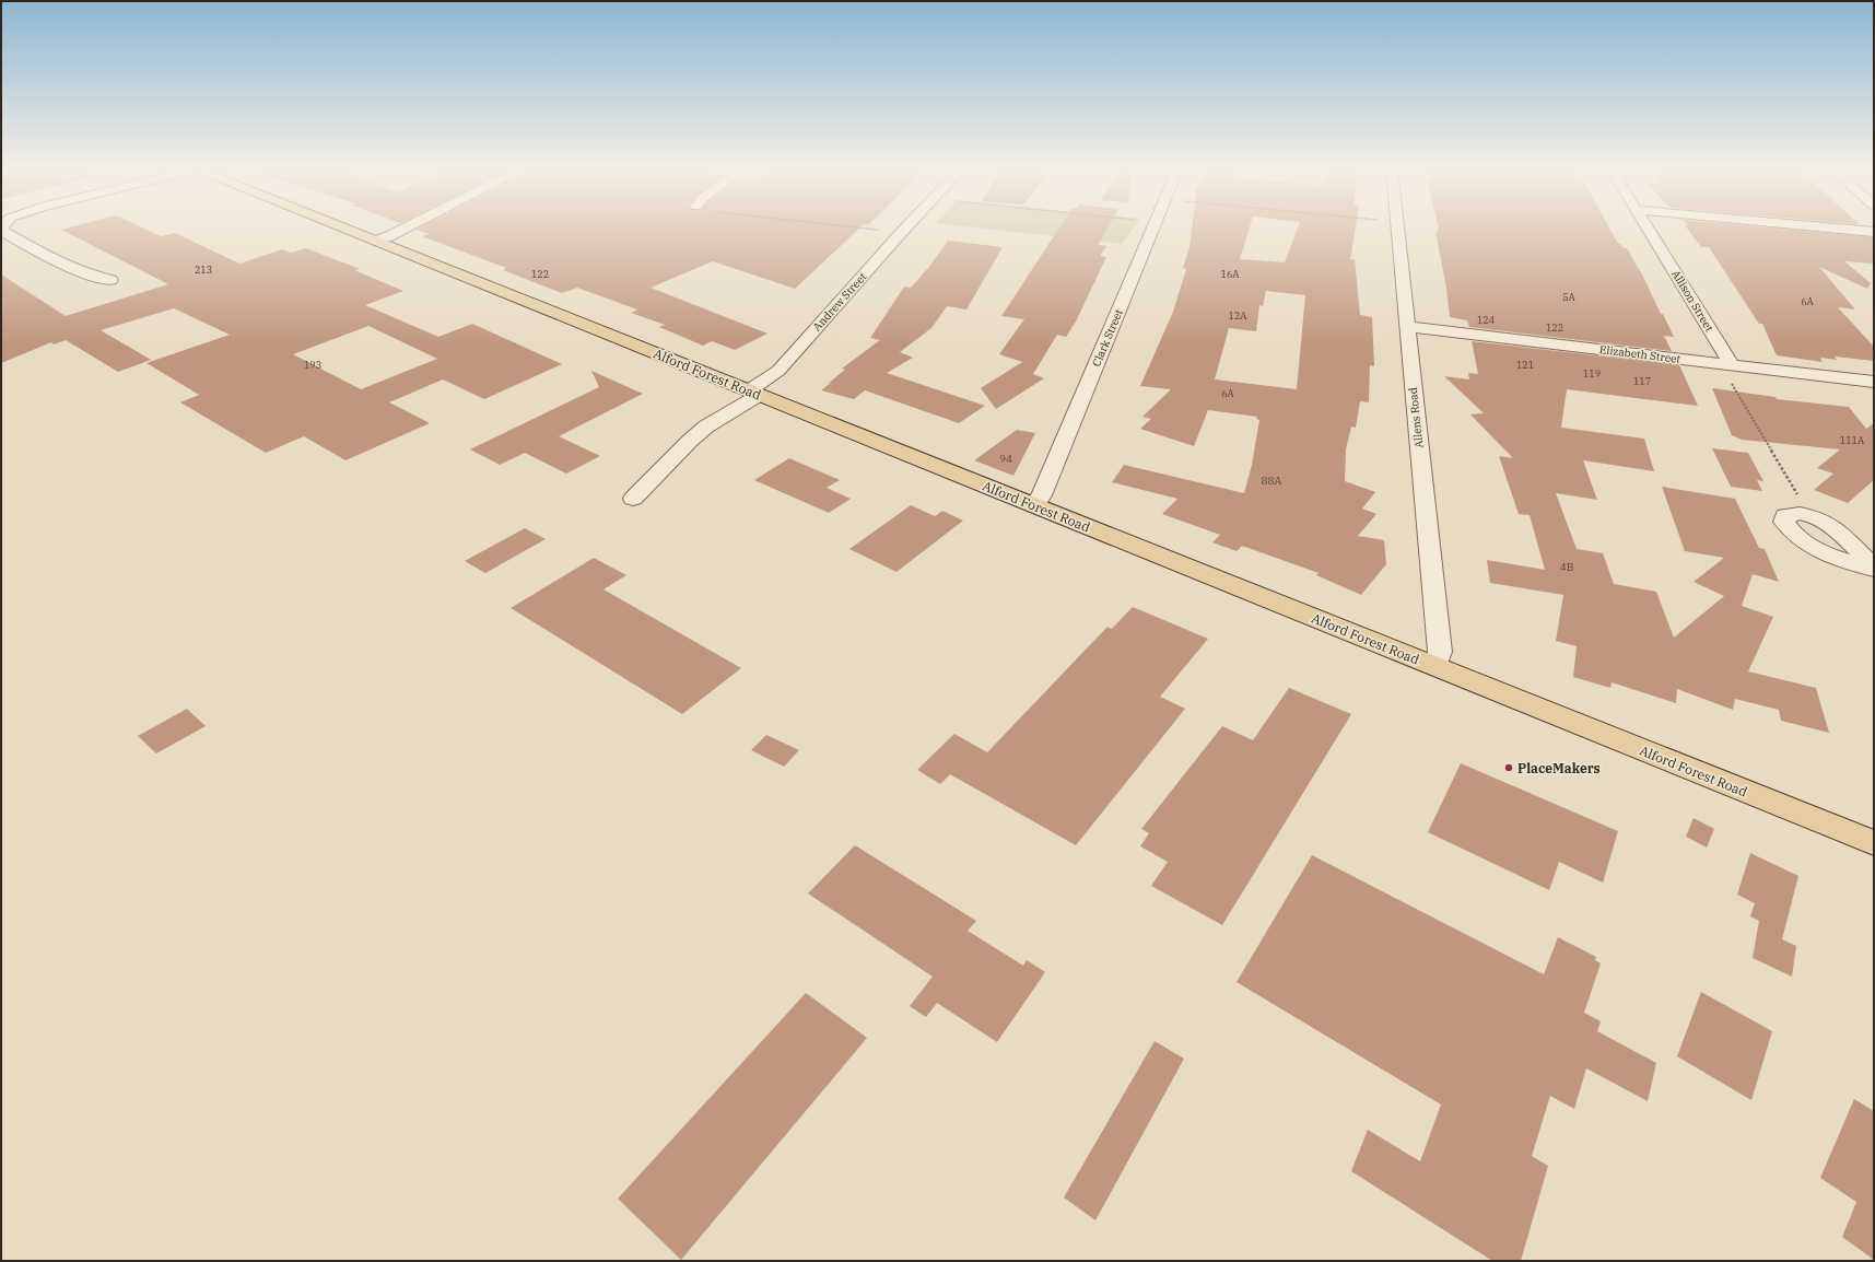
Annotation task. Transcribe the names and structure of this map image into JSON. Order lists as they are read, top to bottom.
{
  "streets": {
    "main road": ["Alford Forest Road"],
    "street": [
      "Allison Street",
      "Andrew Street",
      "Clark Street",
      "Elizabeth Street",
      "Allens Road"
    ]
  },
  "crossings": [
    ["Allison Street", "Elizabeth Street"],
    ["Andrew Street", "Alford Forest Road"],
    ["Clark Street", "Alford Forest Road"],
    ["Elizabeth Street", "Allens Road"],
    ["Alford Forest Road", "Allens Road"]
  ],
  "places": ["PlaceMakers"],
  "house_numbers": [
    "213",
    "122",
    "16A",
    "5A",
    "6A",
    "12A",
    "124",
    "122",
    "193",
    "121",
    "119",
    "117",
    "6A",
    "111A",
    "94",
    "88A",
    "4B"
  ]
}
